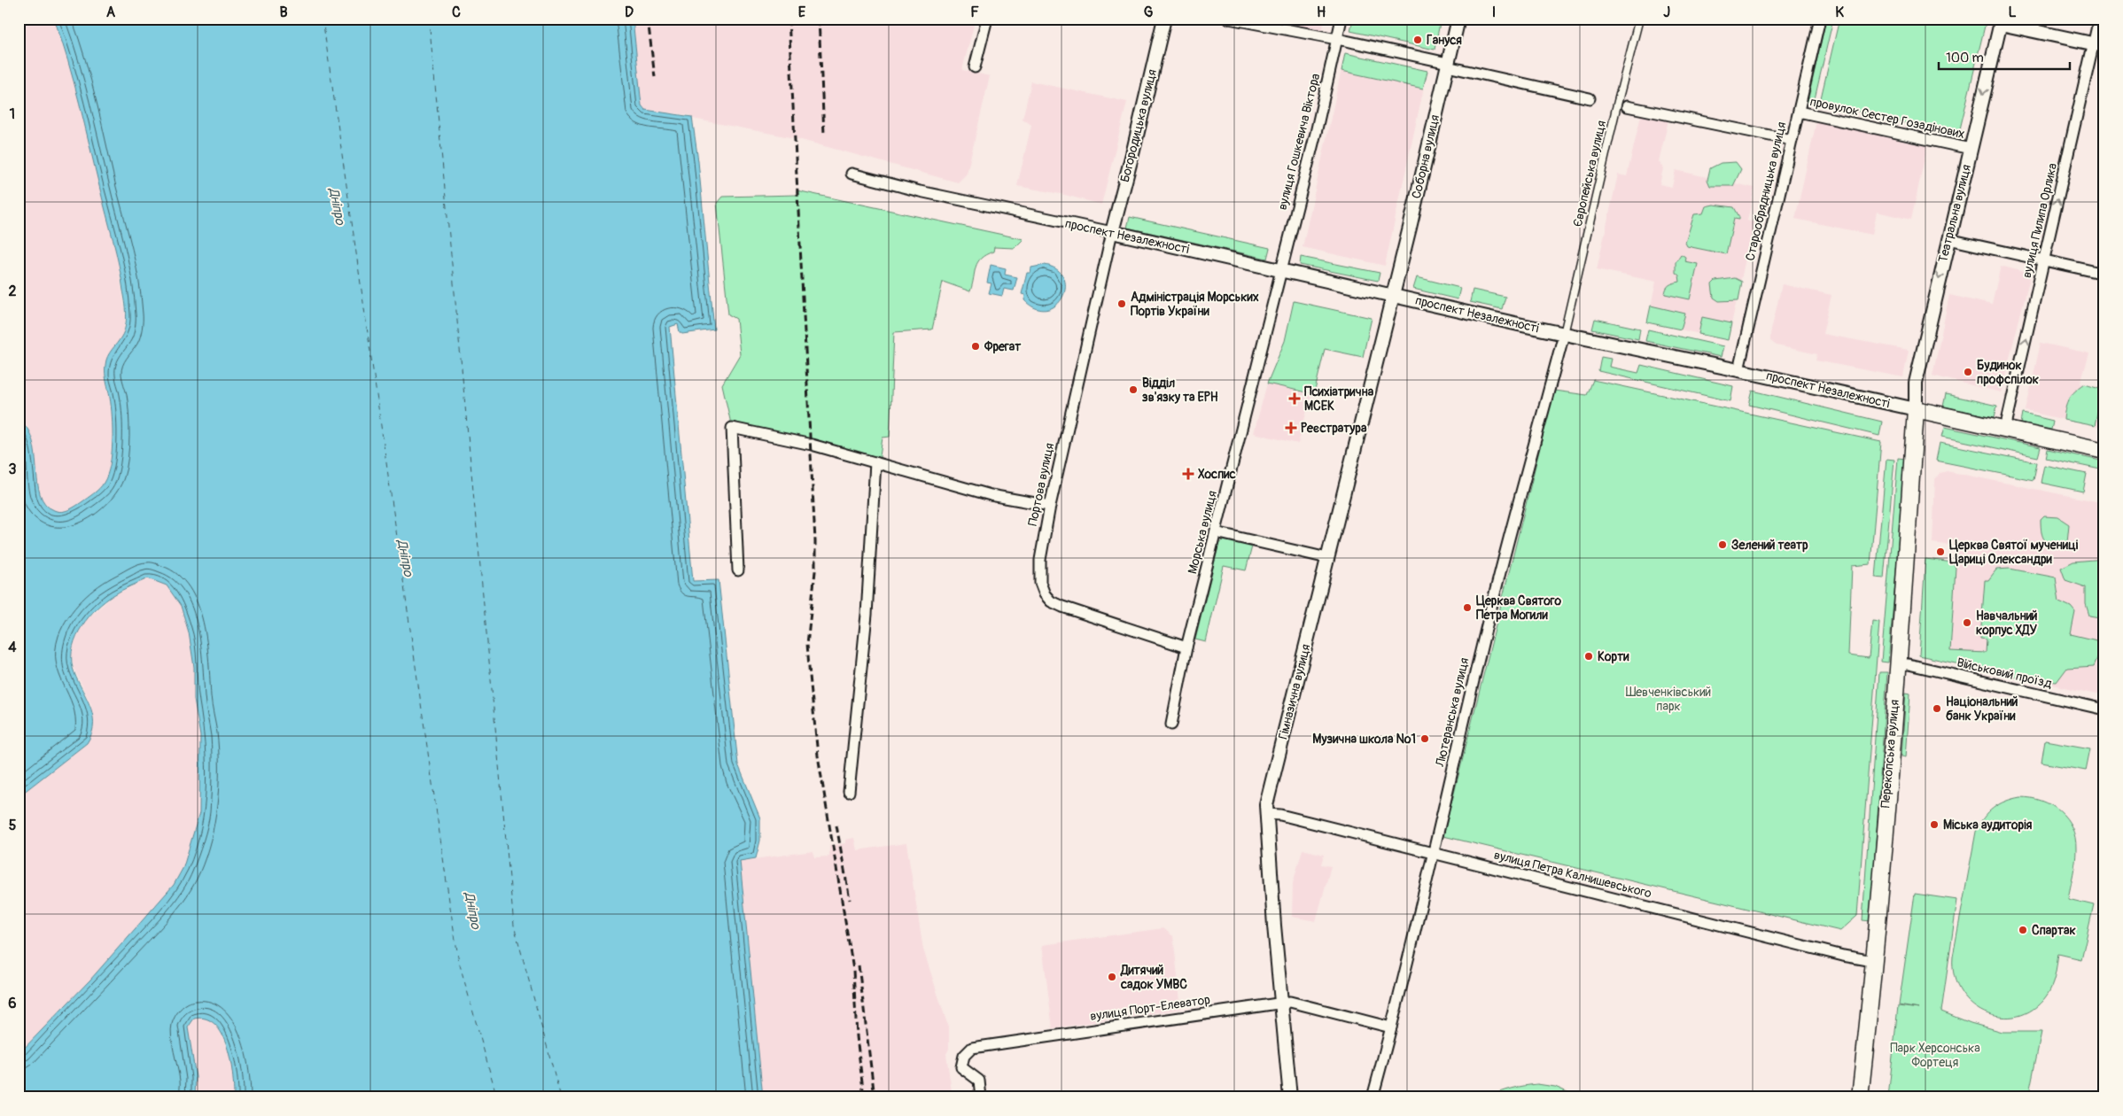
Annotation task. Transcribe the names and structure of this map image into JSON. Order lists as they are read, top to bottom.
{
  "streets": {
    "main road": ["проспект Незалежності", "Перекопська вулиця"],
    "street": [
      "провулок Сестер Гозадінових",
      "Богородицька вулиця",
      "вулиця Гошкевича Віктора",
      "Соборна вулиця",
      "Європейська вулиця",
      "Старообрядницька вулиця",
      "Театральна вулиця",
      "вулиця Пилипа Орлика",
      "Портова вулиця",
      "Морська вулиця",
      "Військовий проїзд",
      "Гімназична вулиця",
      "Лютеранська вулиця",
      "вулиця Петра Калнишевського",
      "вулиця Порт-Елеватор"
    ]
  },
  "crossings": [
    ["провулок Сестер Гозадінових", "Старообрядницька вулиця"],
    ["провулок Сестер Гозадінових", "Театральна вулиця"],
    ["Богородицька вулиця", "проспект Незалежності"],
    ["Богородицька вулиця", "Портова вулиця"],
    ["вулиця Гошкевича Віктора", "проспект Незалежності"],
    ["вулиця Гошкевича Віктора", "Морська вулиця"],
    ["Соборна вулиця", "проспект Незалежності"],
    ["Соборна вулиця", "Гімназична вулиця"],
    ["Європейська вулиця", "проспект Незалежності"],
    ["Європейська вулиця", "Лютеранська вулиця"],
    ["Старообрядницька вулиця", "проспект Незалежності"],
    ["Театральна вулиця", "проспект Незалежності"],
    ["Театральна вулиця", "Перекопська вулиця"],
    ["вулиця Пилипа Орлика", "проспект Незалежності"],
    ["проспект Незалежності", "Портова вулиця"],
    ["проспект Незалежності", "Морська вулиця"],
    ["проспект Незалежності", "Гімназична вулиця"],
    ["проспект Незалежності", "Лютеранська вулиця"],
    ["проспект Незалежності", "Перекопська вулиця"],
    ["Портова вулиця", "Морська вулиця"],
    ["Військовий проїзд", "Перекопська вулиця"],
    ["Гімназична вулиця", "вулиця Петра Калнишевського"],
    ["Гімназична вулиця", "вулиця Порт-Елеватор"],
    ["Лютеранська вулиця", "вулиця Петра Калнишевського"],
    ["Лютеранська вулиця", "вулиця Порт-Елеватор"],
    ["Перекопська вулиця", "вулиця Петра Калнишевського"]
  ],
  "one_way": ["Театральна вулиця", "вулиця Пилипа Орлика"],
  "water": ["Дніпро"],
  "parks": ["Шевченківський парк", "Парк Херсонська Фортеця"],
  "places": {
    "other": [
      "Гануся",
      "Адміністрація Морських Портів України",
      "Фрегат",
      "Будинок профспілок",
      "Відділ зв'язку та ЕРН",
      "Зелений театр",
      "Церква Святої мучениці Цариці Олександри",
      "Церква Святого Петра Могили",
      "Навчальний корпус ХДУ",
      "Корти",
      "Національний банк України",
      "Музична школа №1",
      "Міська аудиторія",
      "Спартак",
      "Дитячий садок УМВС"
    ],
    "health": ["Психіатрична МСЕК", "Реєстратура", "Хоспис"]
  },
  "scale_bar": "100 m",
  "grid": {
    "columns": [
      "A",
      "B",
      "C",
      "D",
      "E",
      "F",
      "G",
      "H",
      "I",
      "J",
      "K",
      "L"
    ],
    "rows": [
      "1",
      "2",
      "3",
      "4",
      "5",
      "6"
    ]
  }
}
